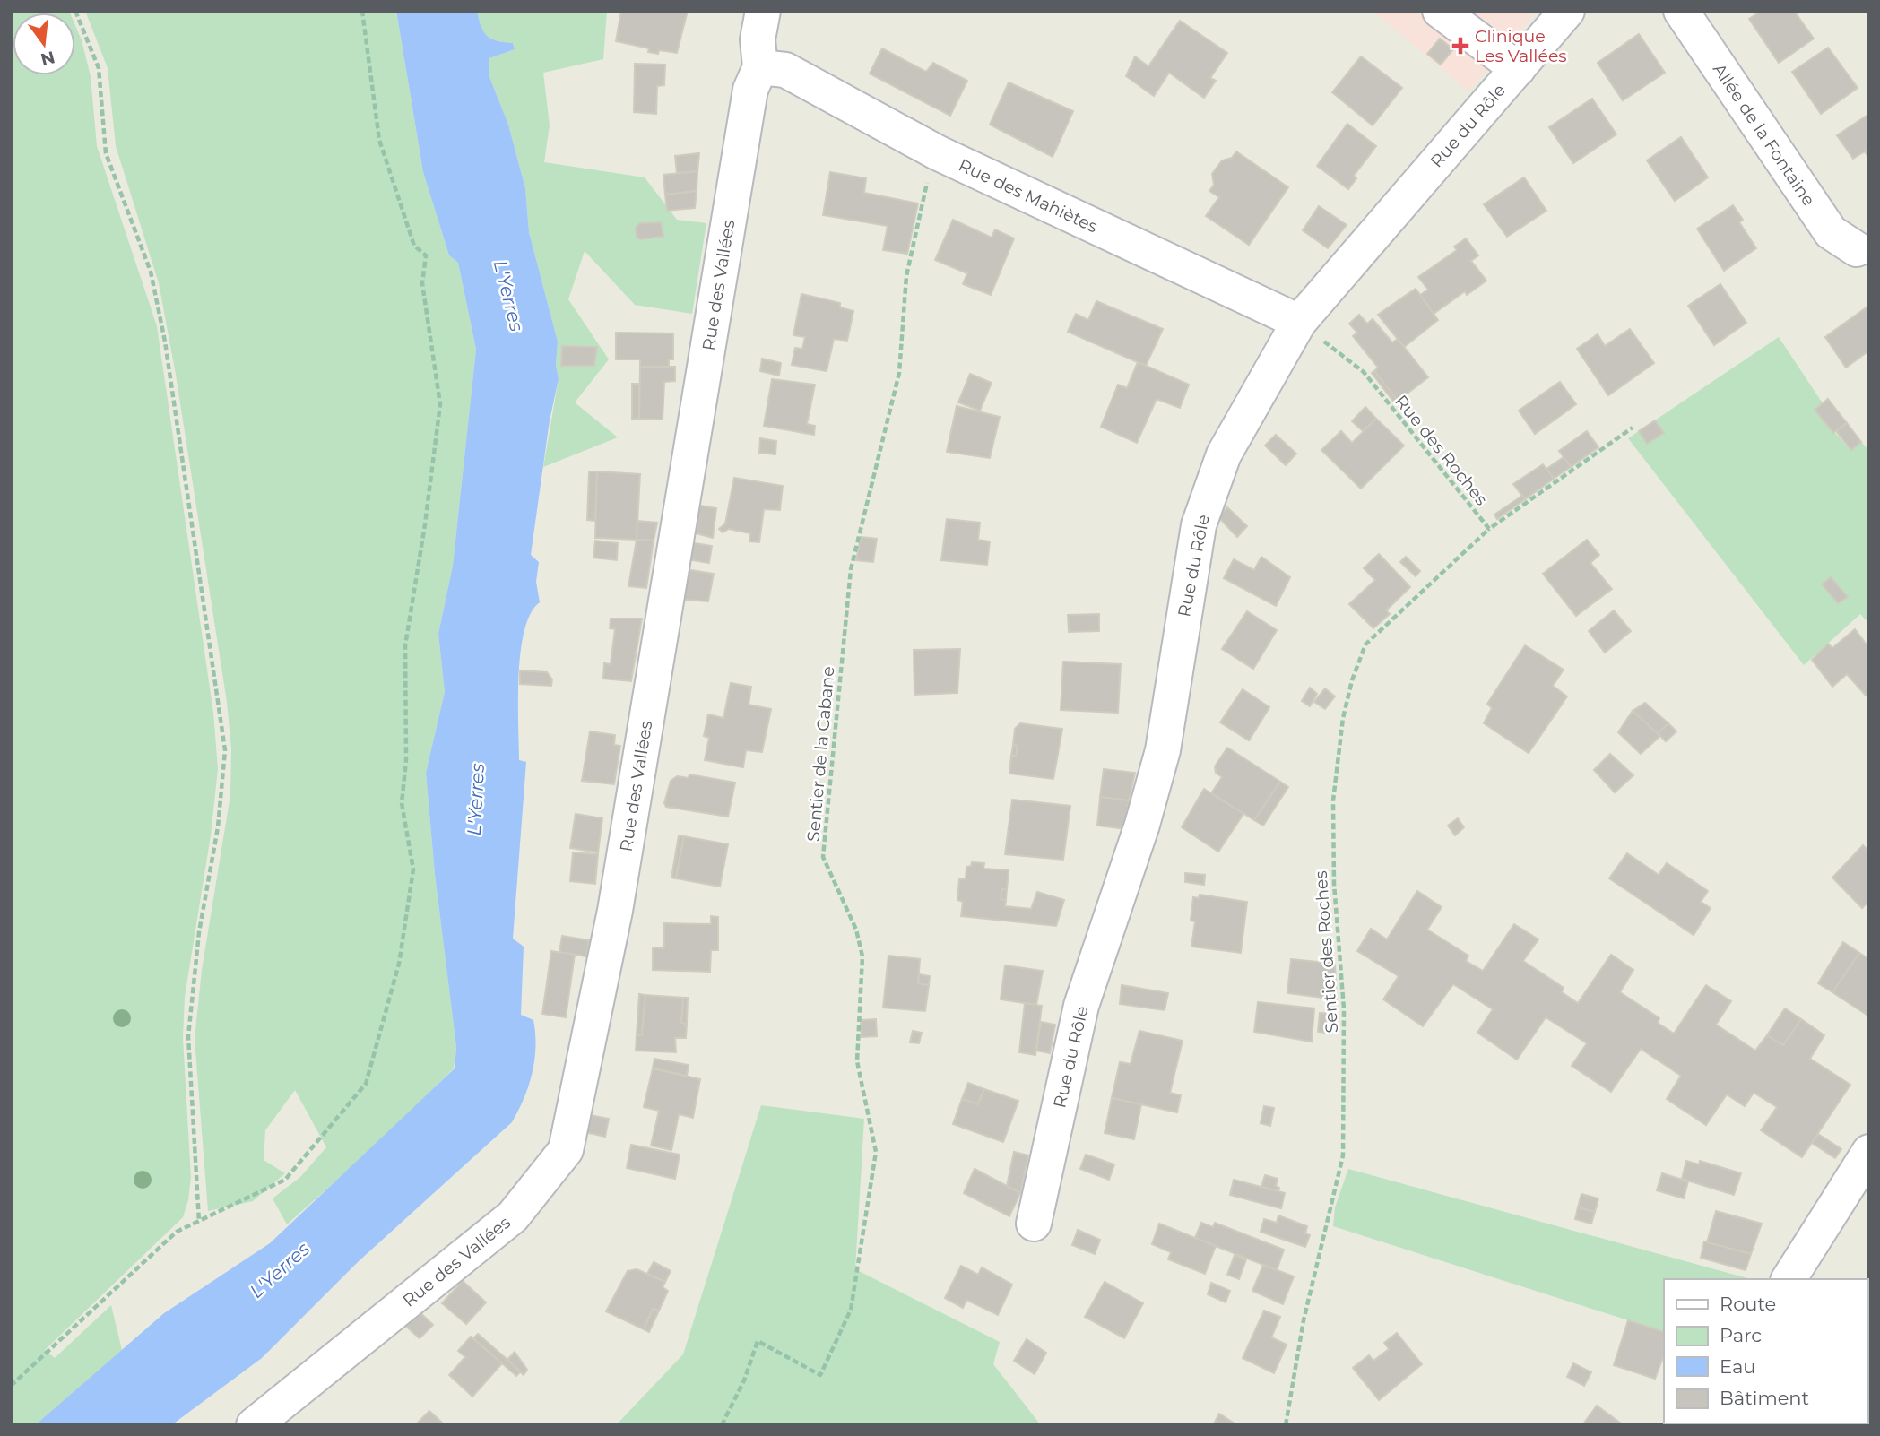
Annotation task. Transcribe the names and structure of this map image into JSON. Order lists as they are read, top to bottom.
{
  "streets": {
    "street": [
      "Rue du Rôle",
      "Allée de la Fontaine",
      "Rue des Mahiètes",
      "Rue des Vallées"
    ],
    "path": ["Rue des Roches", "Sentier de la Cabane", "Sentier des Roches"]
  },
  "crossings": [
    ["Rue du Rôle", "Rue des Mahiètes"],
    ["Rue du Rôle", "Rue des Roches"],
    ["Rue des Mahiètes", "Rue des Vallées"],
    ["Rue des Mahiètes", "Rue des Roches"],
    ["Rue des Mahiètes", "Sentier de la Cabane"],
    ["Rue des Roches", "Sentier des Roches"]
  ],
  "water": ["L'Yerres"],
  "places": {
    "health": ["Clinique Les Vallées"]
  },
  "legend": [
    "Route",
    "Parc",
    "Eau",
    "Bâtiment"
  ],
  "north": "bottom"
}
